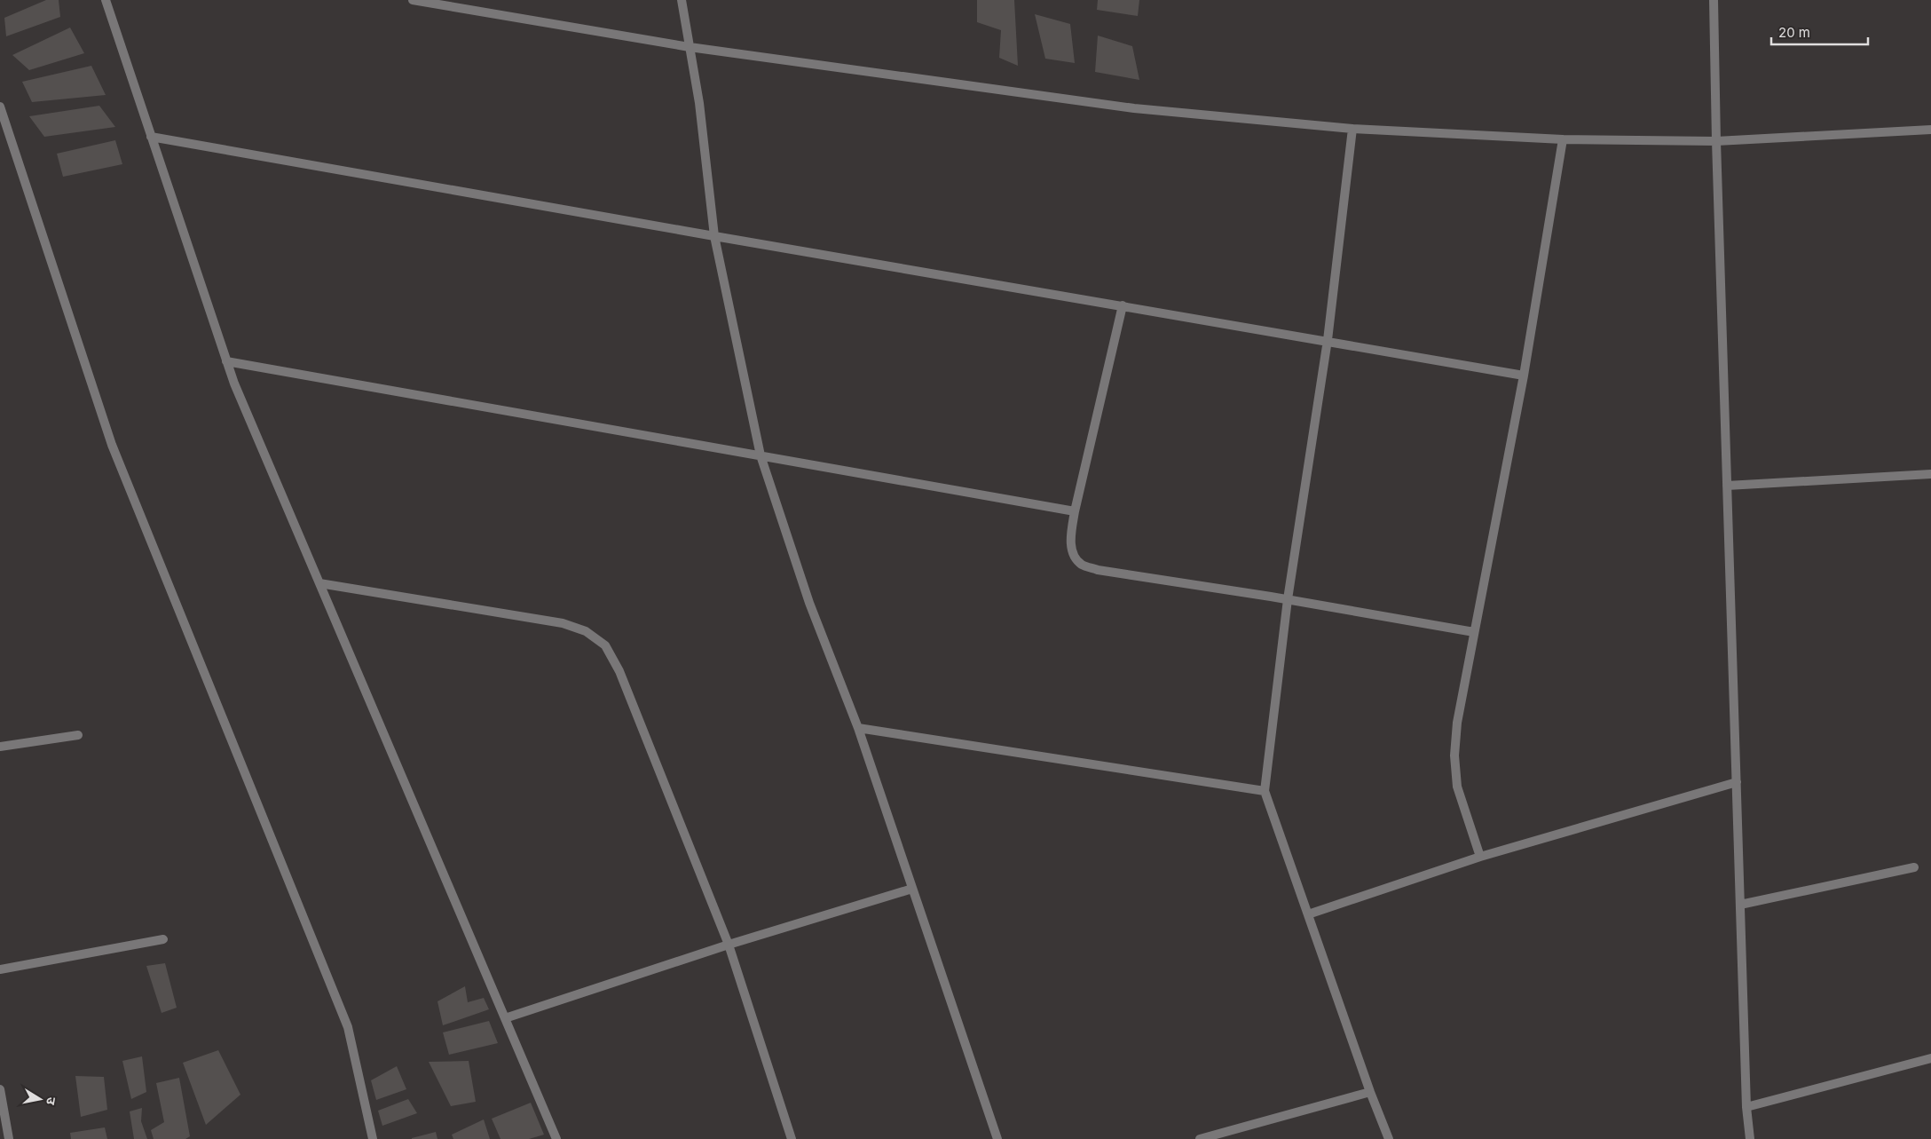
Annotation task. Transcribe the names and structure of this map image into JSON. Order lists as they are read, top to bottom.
{
  "scale_bar": "20 m",
  "north": "right"
}
